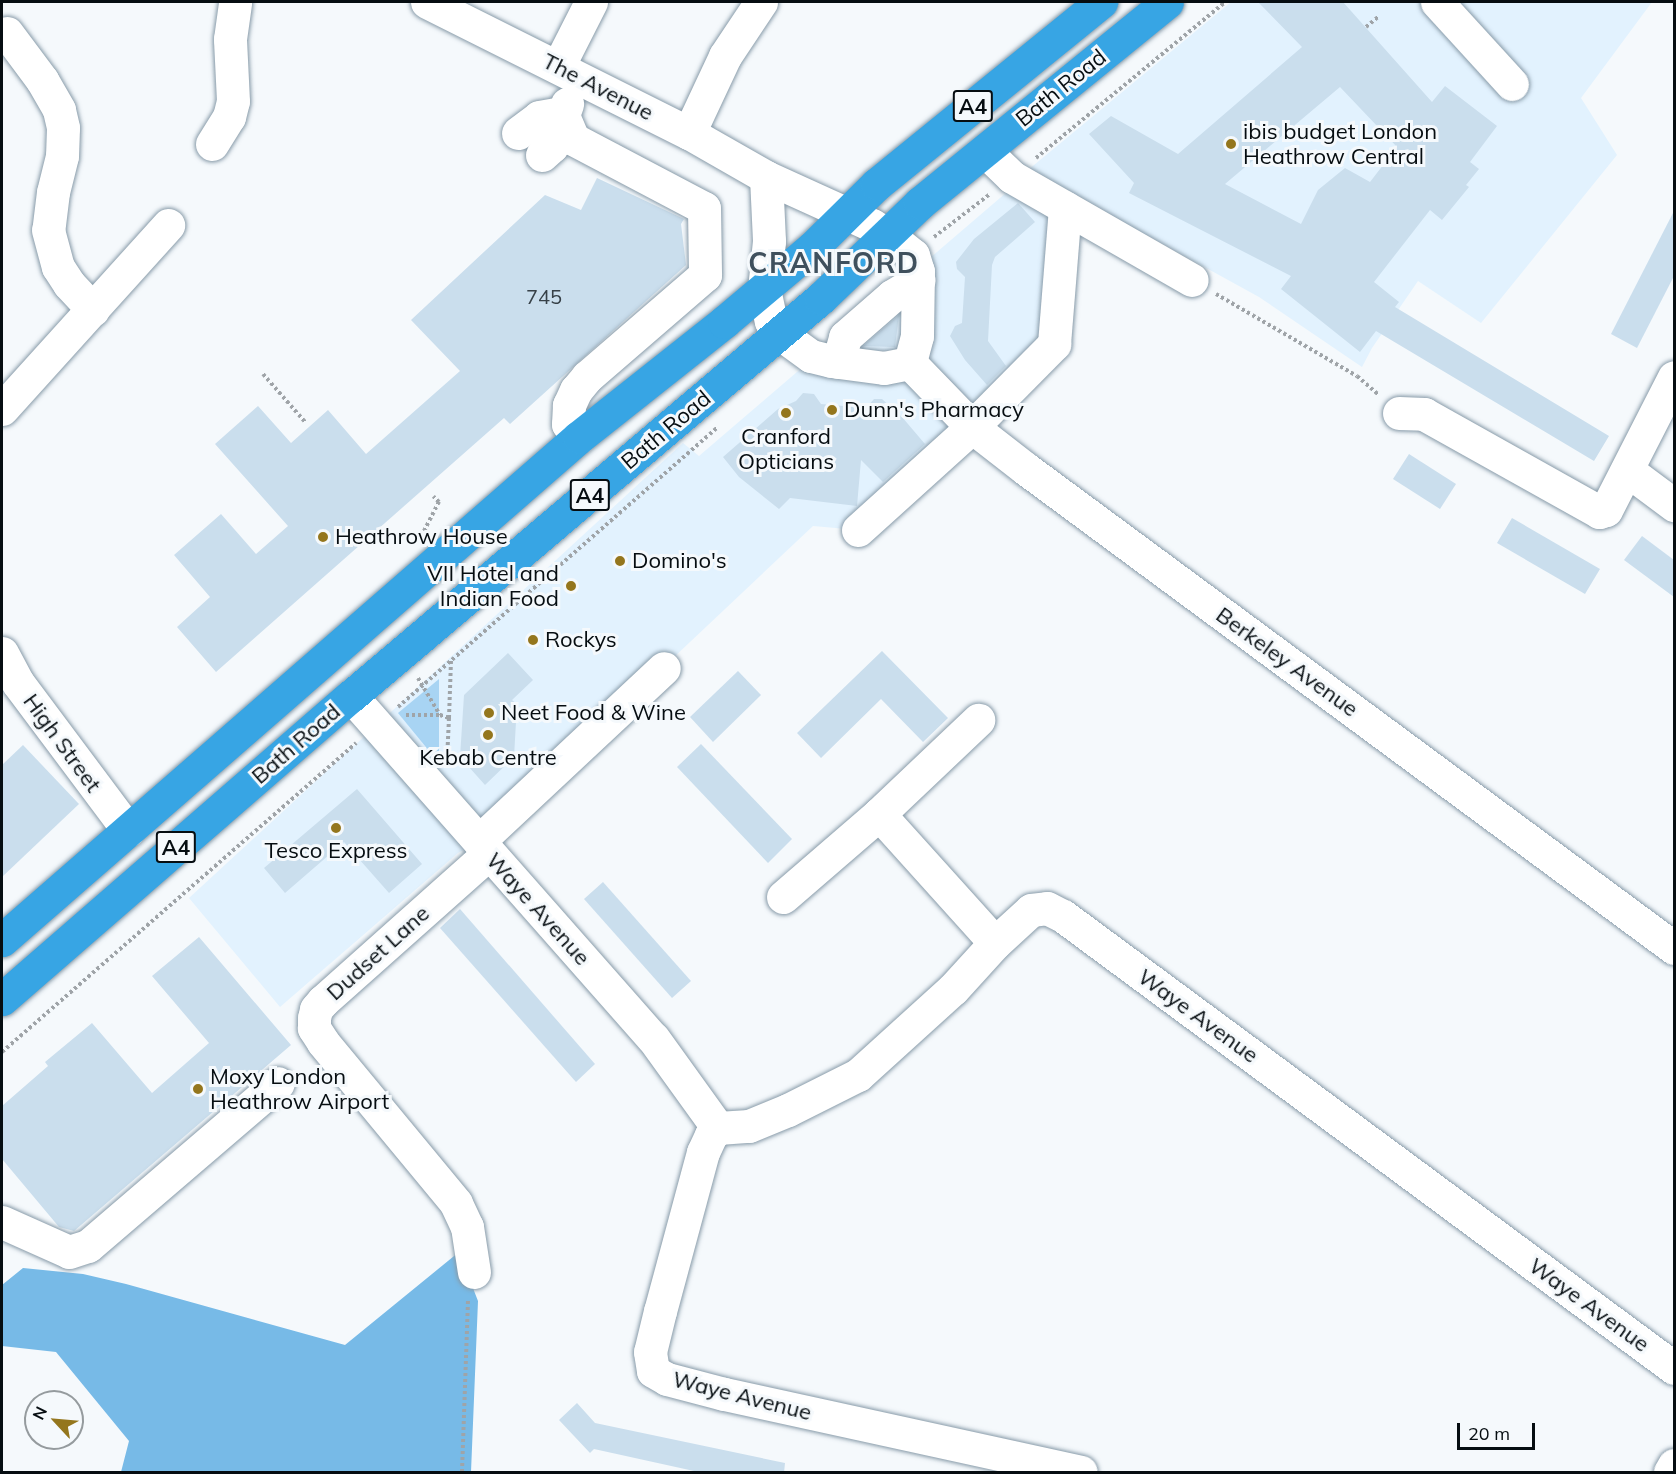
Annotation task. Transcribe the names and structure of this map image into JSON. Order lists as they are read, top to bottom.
{
  "streets": {
    "highway": ["Bath Road", "A4"],
    "street": [
      "The Avenue",
      "Berkeley Avenue",
      "High Street",
      "Waye Avenue",
      "Dudset Lane"
    ]
  },
  "crossings": [
    ["The Avenue", "Bath Road"],
    ["Bath Road", "High Street"],
    ["Bath Road", "Waye Avenue"],
    ["Waye Avenue", "Dudset Lane"]
  ],
  "districts": ["CRANFORD"],
  "places": [
    "ibis budget London Heathrow Central",
    "Dunn's Pharmacy",
    "Cranford Opticians",
    "Heathrow House",
    "Domino's",
    "VII Hotel and Indian Food",
    "Rockys",
    "Neet Food & Wine",
    "Kebab Centre",
    "Tesco Express",
    "Moxy London Heathrow Airport"
  ],
  "house_numbers": ["745"],
  "scale_bar": "20 m",
  "north": "top left"
}
